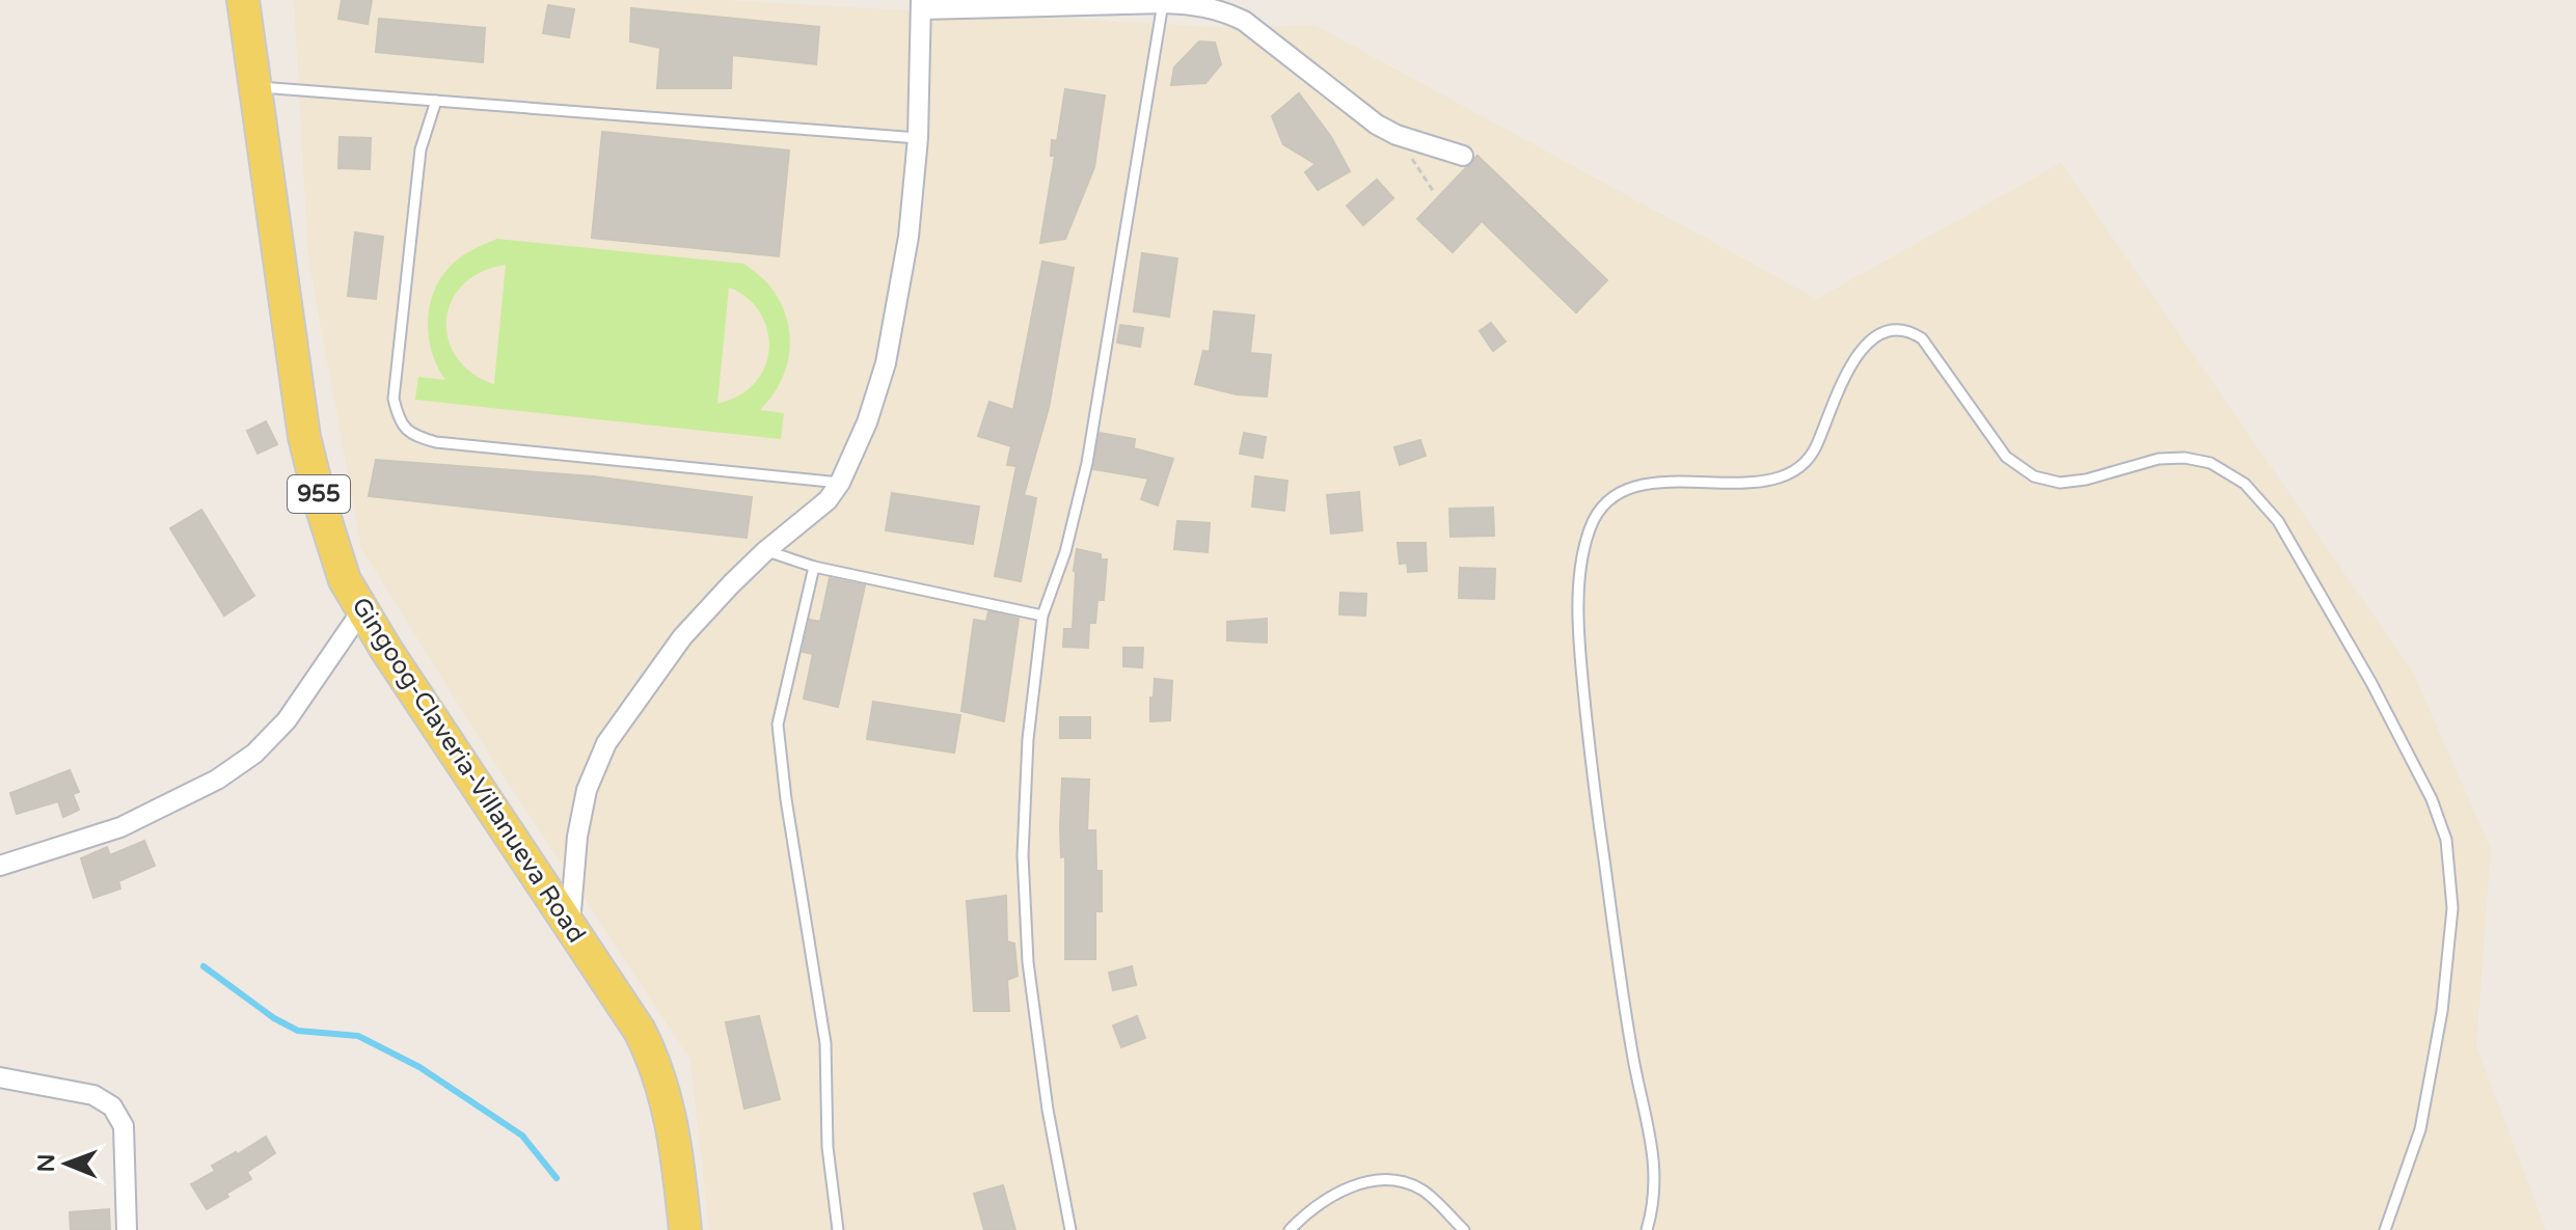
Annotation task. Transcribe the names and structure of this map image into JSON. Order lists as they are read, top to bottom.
{
  "streets": {
    "main road": ["955", "Gingoog-Claveria-Villanueva Road"]
  },
  "north": "left"
}
